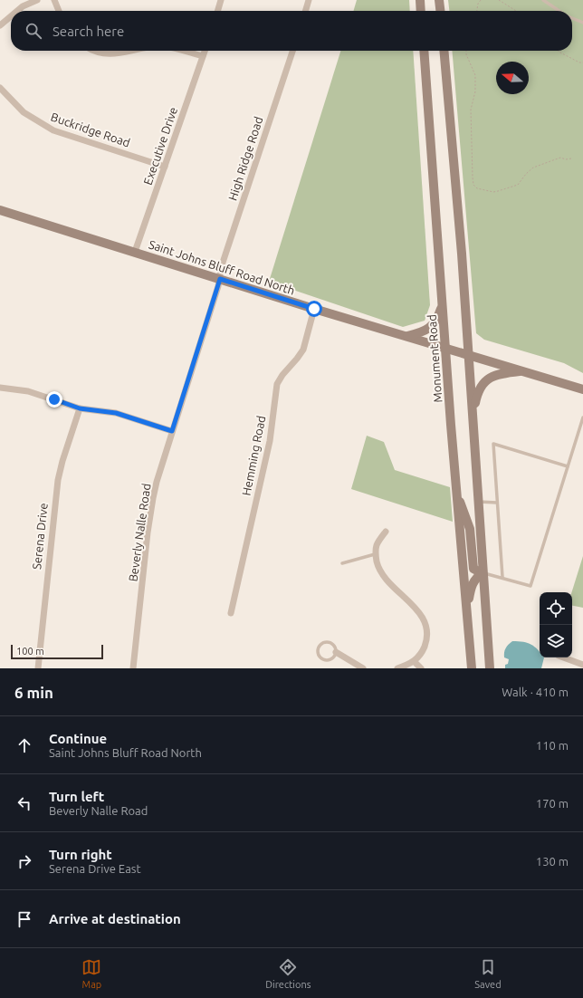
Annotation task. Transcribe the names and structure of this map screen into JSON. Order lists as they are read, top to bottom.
{
  "streets": {
    "main road": ["Saint Johns Bluff Road North", "Monument Road"],
    "street": [
      "Buckridge Road",
      "Executive Drive",
      "High Ridge Road",
      "Hemming Road",
      "Beverly Nalle Road",
      "Serena Drive"
    ]
  },
  "crossings": [
    ["Buckridge Road", "Executive Drive"],
    ["Executive Drive", "Saint Johns Bluff Road North"],
    ["High Ridge Road", "Saint Johns Bluff Road North"],
    ["High Ridge Road", "Beverly Nalle Road"],
    ["Saint Johns Bluff Road North", "Monument Road"],
    ["Saint Johns Bluff Road North", "Hemming Road"],
    ["Saint Johns Bluff Road North", "Beverly Nalle Road"]
  ],
  "scale_bar": "100 m",
  "north": "left",
  "page": {
    "search": "Search here",
    "scale": "100 m",
    "heading": ["6 min", "Walk · 410 m"],
    "list": [
      ["Continue", "Saint Johns Bluff Road North", "110 m"],
      ["Turn left", "Beverly Nalle Road", "170 m"],
      ["Turn right", "Serena Drive East", "130 m"],
      "Arrive at destination"
    ],
    "nav": ["Map", "Directions", "Saved"]
  }
}
